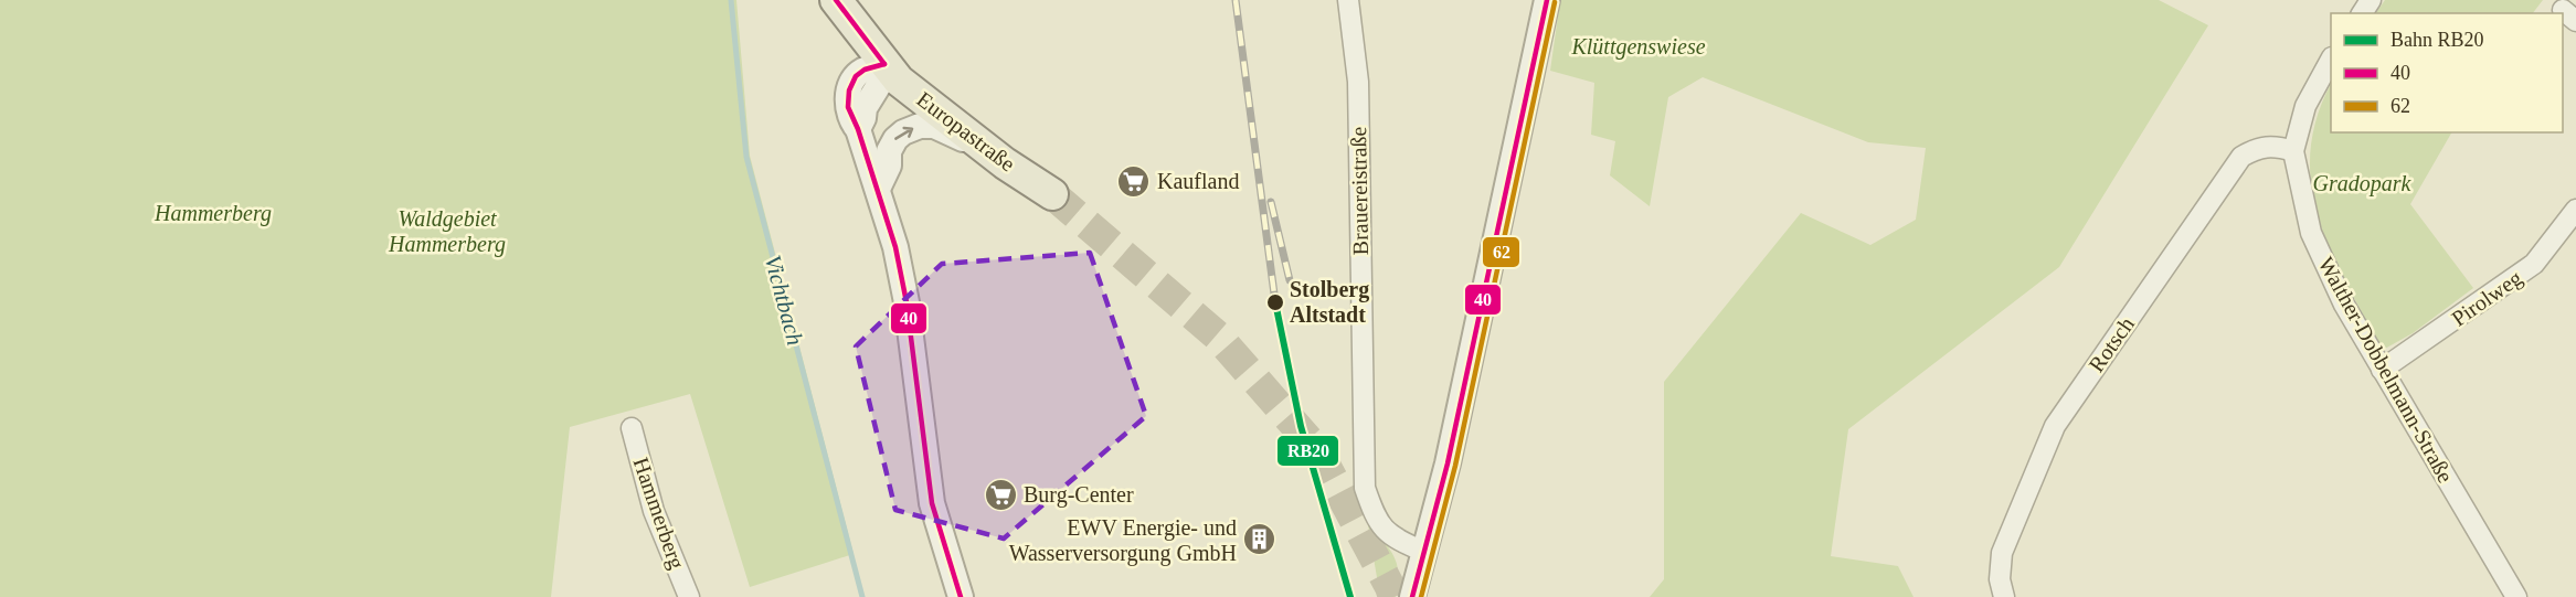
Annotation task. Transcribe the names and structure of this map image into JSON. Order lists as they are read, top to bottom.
{
  "streets": {
    "main road": ["Europastraße"],
    "street": [
      "Brauereistraße",
      "Pirolweg",
      "Rotsch",
      "Walther-Dobbelmann-Straße",
      "Hammerberg"
    ]
  },
  "crossings": [
    ["Pirolweg", "Walther-Dobbelmann-Straße"],
    ["Rotsch", "Walther-Dobbelmann-Straße"]
  ],
  "water": ["Vichtbach"],
  "parks": [
    "Klüttgenswiese",
    "Gradopark",
    "Hammerberg",
    "Waldgebiet Hammerberg"
  ],
  "places": {
    "supermarket": ["Kaufland", "Burg-Center"],
    "other": ["Stolberg Altstadt"],
    "building": ["EWV Energie- und Wasserversorgung GmbH"]
  },
  "lines": ["transit line 40", "transit line 62", "rail line RB20"],
  "legend": ["Bahn RB20", "40", "62"]
}
